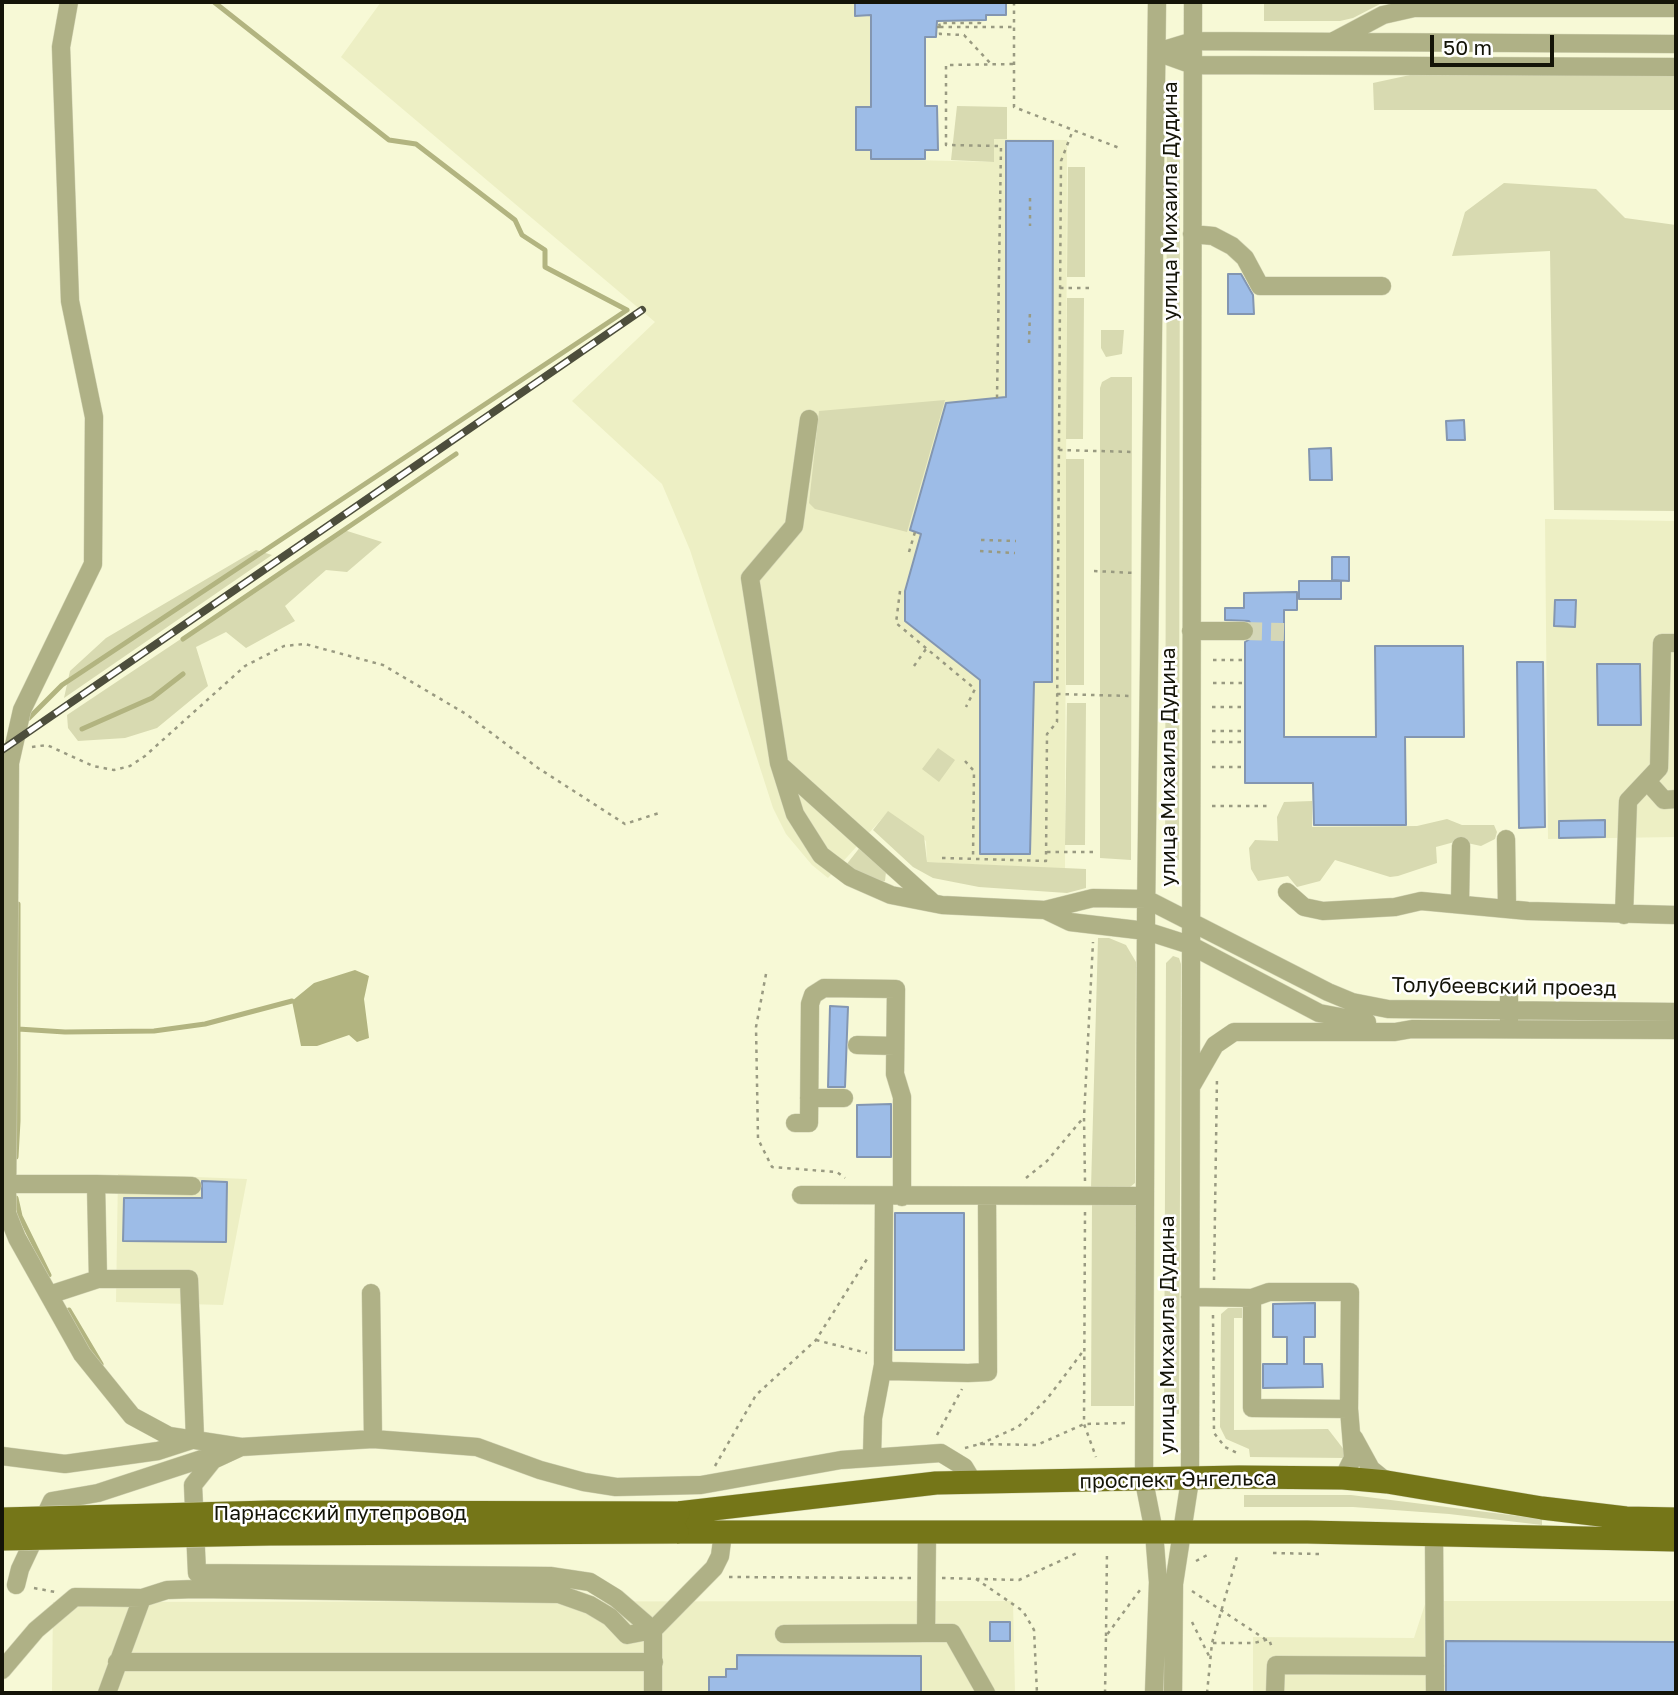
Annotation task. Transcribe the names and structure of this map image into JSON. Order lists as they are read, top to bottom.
{
  "streets": {
    "main road": ["проспект Энгельса", "Парнасский путепровод"],
    "street": ["улица Михаила Дудина", "Толубеевский проезд"]
  },
  "crossings": [
    ["улица Михаила Дудина", "Толубеевский проезд"],
    ["улица Михаила Дудина", "проспект Энгельса"],
    ["проспект Энгельса", "Парнасский путепровод"]
  ],
  "scale_bar": "50 m"
}
